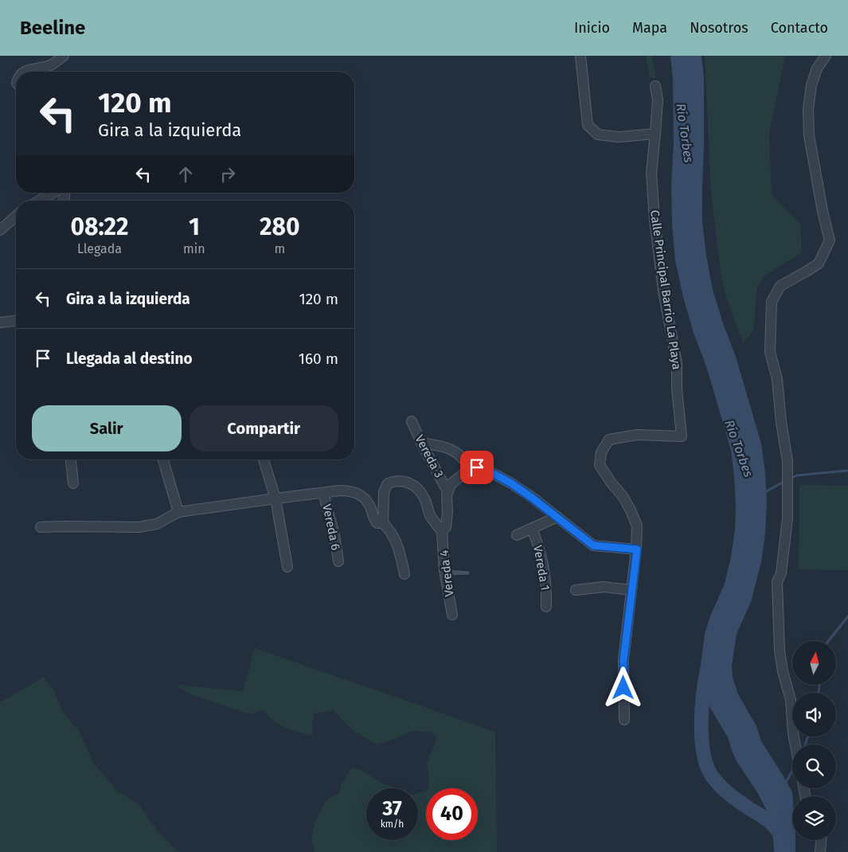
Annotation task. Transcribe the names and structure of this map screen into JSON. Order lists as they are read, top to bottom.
{
  "streets": {
    "street": [
      "Calle Principal Barrio La Playa",
      "Vereda 3",
      "Vereda 6",
      "Vereda 1",
      "Vereda 4"
    ]
  },
  "water": ["Río Torbes"],
  "north": "top",
  "page": {
    "header": "Beeline",
    "nav": [
      "Inicio",
      "Mapa",
      "Nosotros",
      "Contacto"
    ],
    "turn": ["120 m", "Gira a la izquierda"],
    "eta": [
      "08:22",
      "Llegada",
      "1",
      "min",
      "280",
      "m"
    ],
    "list": [
      {
        "name": "Gira a la izquierda",
        "value": "120 m"
      },
      {
        "name": "Llegada al destino",
        "value": "160 m"
      }
    ],
    "buttons": ["Salir", "Compartir"],
    "speed": "37 km/h",
    "limit": "40"
  }
}
